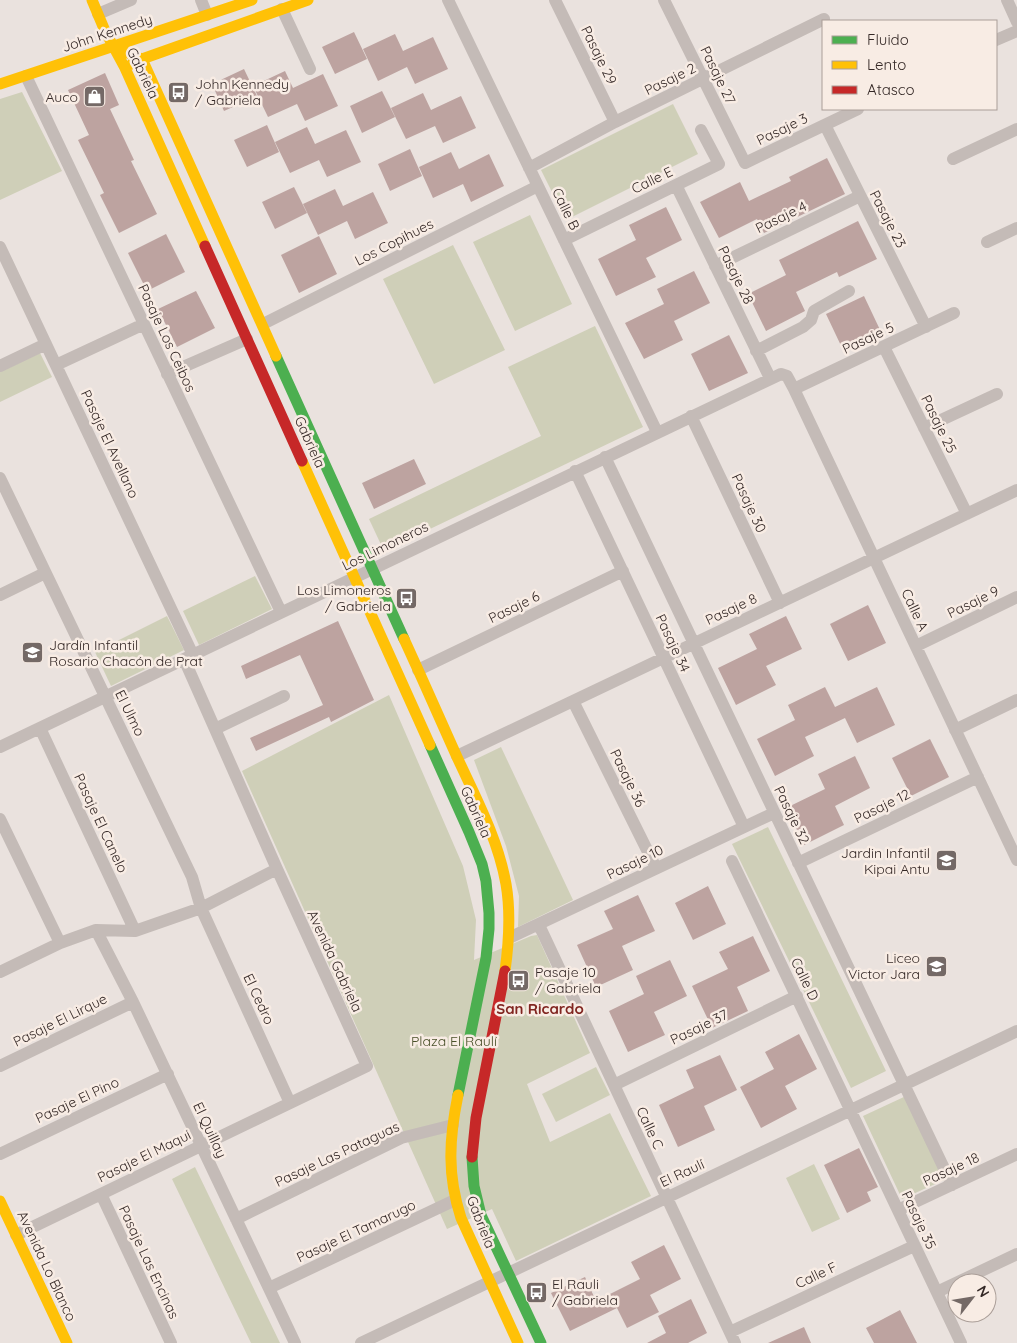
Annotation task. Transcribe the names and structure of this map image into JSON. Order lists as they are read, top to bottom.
{
  "streets": {
    "street": [
      "John Kennedy",
      "Pasaje 29",
      "Gabriela",
      "Pasaje 27",
      "Pasaje 2",
      "Pasaje 3",
      "Calle E",
      "Calle B",
      "Pasaje 4",
      "Pasaje 23",
      "Los Copihues",
      "Pasaje 28",
      "Pasaje Los Ceibos",
      "Pasaje 5",
      "Pasaje 25",
      "Pasaje El Avellano",
      "Pasaje 30",
      "Los Limoneros",
      "Pasaje 9",
      "Pasaje 6",
      "Pasaje 8",
      "Calle A",
      "Pasaje 34",
      "El Ulmo",
      "Pasaje 36",
      "Pasaje 12",
      "Pasaje 32",
      "Pasaje El Canelo",
      "Pasaje 10",
      "Avenida Gabriela",
      "Calle D",
      "El Cedro",
      "Pasaje El Lirque",
      "Pasaje 37",
      "Pasaje El Pino",
      "Calle C",
      "El Quillay",
      "Pasaje Las Pataguas",
      "Pasaje El Maqui",
      "Pasaje 18",
      "El Raulí",
      "Pasaje 35",
      "Pasaje El Tamarugo",
      "Pasaje Las Encinas",
      "Avenida Lo Blanco",
      "Calle F"
    ]
  },
  "crossings": [
    ["John Kennedy", "Gabriela"],
    ["John Kennedy", "Pasaje Los Ceibos"],
    ["Pasaje 29", "Pasaje 2"],
    ["Gabriela", "Los Copihues"],
    ["Gabriela", "Los Limoneros"],
    ["Gabriela", "Pasaje 6"],
    ["Gabriela", "Pasaje 8"],
    ["Gabriela", "Pasaje 10"],
    ["Gabriela", "Pasaje Las Pataguas"],
    ["Gabriela", "El Raulí"],
    ["Gabriela", "Pasaje El Tamarugo"],
    ["Pasaje 27", "Pasaje 2"],
    ["Pasaje 27", "Pasaje 3"],
    ["Pasaje 2", "Calle B"],
    ["Pasaje 3", "Pasaje 23"],
    ["Calle E", "Calle B"],
    ["Calle E", "Pasaje 28"],
    ["Calle B", "Los Copihues"],
    ["Calle B", "Los Limoneros"],
    ["Pasaje 4", "Pasaje 23"],
    ["Pasaje 4", "Pasaje 28"],
    ["Pasaje 23", "Pasaje 5"],
    ["Pasaje 28", "Los Limoneros"],
    ["Pasaje Los Ceibos", "Los Limoneros"],
    ["Pasaje 5", "Pasaje 25"],
    ["Pasaje 5", "Calle A"],
    ["Pasaje 25", "Pasaje 8"],
    ["Pasaje El Avellano", "Los Limoneros"],
    ["Pasaje El Avellano", "Avenida Gabriela"],
    ["Pasaje 30", "Los Limoneros"],
    ["Pasaje 30", "Pasaje 8"],
    ["Los Limoneros", "Calle A"],
    ["Los Limoneros", "Pasaje 34"],
    ["Los Limoneros", "El Ulmo"],
    ["Los Limoneros", "Pasaje 32"],
    ["Los Limoneros", "Pasaje El Canelo"],
    ["Pasaje 9", "Calle A"],
    ["Pasaje 6", "Pasaje 34"],
    ["Pasaje 8", "Calle A"],
    ["Pasaje 8", "Pasaje 34"],
    ["Pasaje 8", "Pasaje 36"],
    ["Pasaje 8", "Pasaje 32"],
    ["Calle A", "Pasaje 12"],
    ["Pasaje 34", "Pasaje 10"],
    ["El Ulmo", "El Cedro"],
    ["Pasaje 36", "Pasaje 10"],
    ["Pasaje 12", "Pasaje 32"],
    ["Pasaje 32", "Pasaje 10"],
    ["Pasaje 32", "Pasaje 18"],
    ["Pasaje 32", "El Raulí"],
    ["Pasaje 10", "Calle C"],
    ["Avenida Gabriela", "Pasaje El Maqui"],
    ["Calle D", "Pasaje 37"],
    ["Calle D", "El Raulí"],
    ["Calle D", "Pasaje 35"],
    ["El Cedro", "Pasaje El Maqui"],
    ["Pasaje El Lirque", "El Quillay"],
    ["Pasaje 37", "Calle C"],
    ["Pasaje El Pino", "El Quillay"],
    ["Calle C", "El Raulí"],
    ["Calle C", "Calle F"],
    ["El Quillay", "Pasaje Las Pataguas"],
    ["El Quillay", "Pasaje El Maqui"],
    ["El Quillay", "Pasaje El Tamarugo"],
    ["Pasaje El Maqui", "Pasaje Las Encinas"],
    ["Pasaje El Maqui", "Avenida Lo Blanco"],
    ["Pasaje 18", "Pasaje 35"],
    ["El Raulí", "Pasaje 35"],
    ["Pasaje 35", "Calle F"]
  ],
  "districts": ["San Ricardo"],
  "parks": ["Plaza El Raulí"],
  "places": {
    "bus stop": [
      "John Kennedy / Gabriela",
      "Los Limoneros / Gabriela",
      "Pasaje 10 / Gabriela",
      "El Rauli / Gabriela"
    ],
    "shop": ["Auco"],
    "school or university": ["Jardín Infantil Rosario Chacón de Prat", "Jardin Infantil Kipai Antu", "Liceo Victor Jara"]
  },
  "legend": ["Fluido", "Lento", "Atasco"],
  "north": "top right"
}
